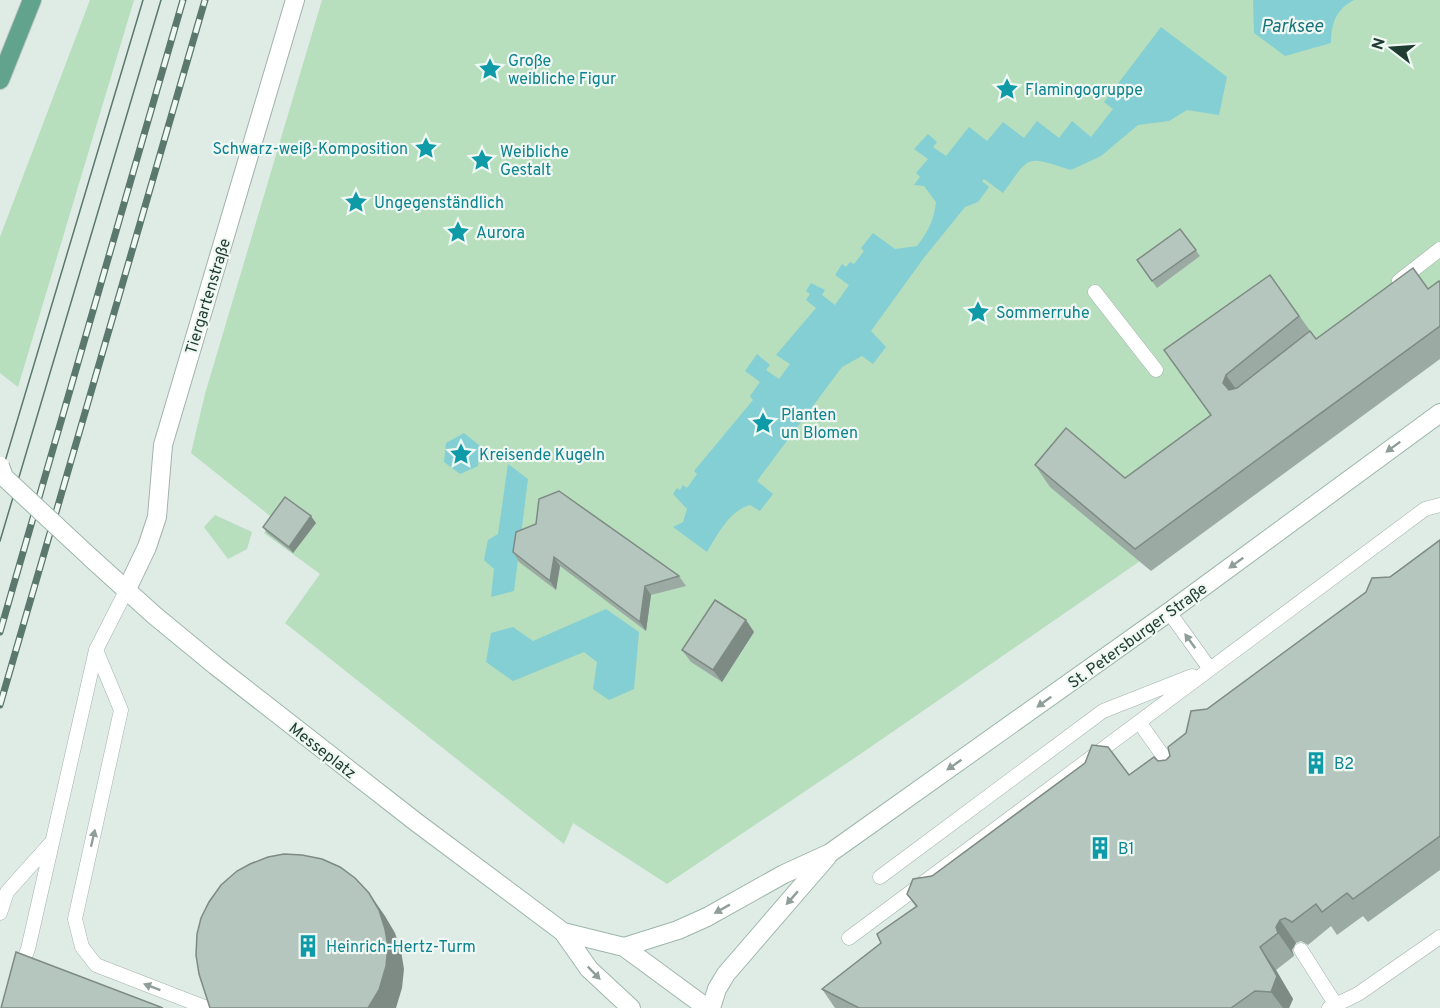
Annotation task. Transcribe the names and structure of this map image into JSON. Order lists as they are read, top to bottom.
{
  "streets": {
    "street": ["Tiergartenstraße", "St. Petersburger Straße", "Messeplatz"]
  },
  "crossings": [
    ["Tiergartenstraße", "Messeplatz"],
    ["St. Petersburger Straße", "Messeplatz"]
  ],
  "one_way": ["St. Petersburger Straße"],
  "water": ["Parksee"],
  "places": {
    "place": [
      "Große weibliche Figur",
      "Flamingogruppe",
      "Schwarz-weiß-Komposition",
      "Weibliche Gestalt",
      "Ungegenständlich",
      "Aurora",
      "Sommerruhe",
      "Planten un Blomen",
      "Kreisende Kugeln"
    ],
    "building": ["B2", "B1", "Heinrich-Hertz-Turm"]
  },
  "north": "left"
}
